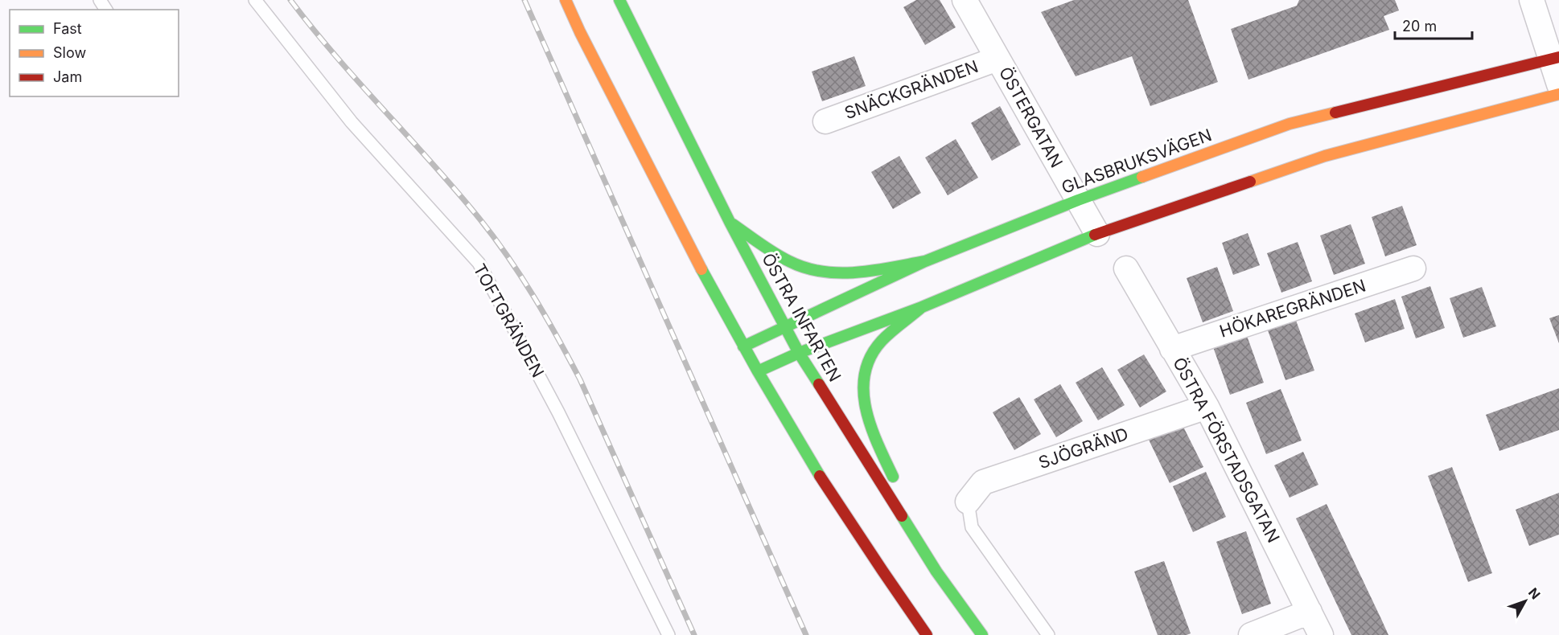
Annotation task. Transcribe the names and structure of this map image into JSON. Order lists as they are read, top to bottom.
{
  "streets": {
    "main road": ["GLASBRUKSVÄGEN", "ÖSTRA INFARTEN"],
    "street": [
      "SNÄCKGRÄNDEN",
      "ÖSTERGATAN",
      "HÖKAREGRÄNDEN",
      "SJÖGRÄND",
      "ÖSTRA FÖRSTADSGATAN"
    ],
    "lane": ["TOFTGRÄNDEN"]
  },
  "crossings": [
    ["SNÄCKGRÄNDEN", "ÖSTERGATAN"],
    ["ÖSTERGATAN", "GLASBRUKSVÄGEN"],
    ["GLASBRUKSVÄGEN", "ÖSTRA INFARTEN"],
    ["HÖKAREGRÄNDEN", "ÖSTRA FÖRSTADSGATAN"],
    ["SJÖGRÄND", "ÖSTRA FÖRSTADSGATAN"]
  ],
  "legend": ["Fast", "Slow", "Jam"],
  "scale_bar": "20 m",
  "north": "top right"
}
